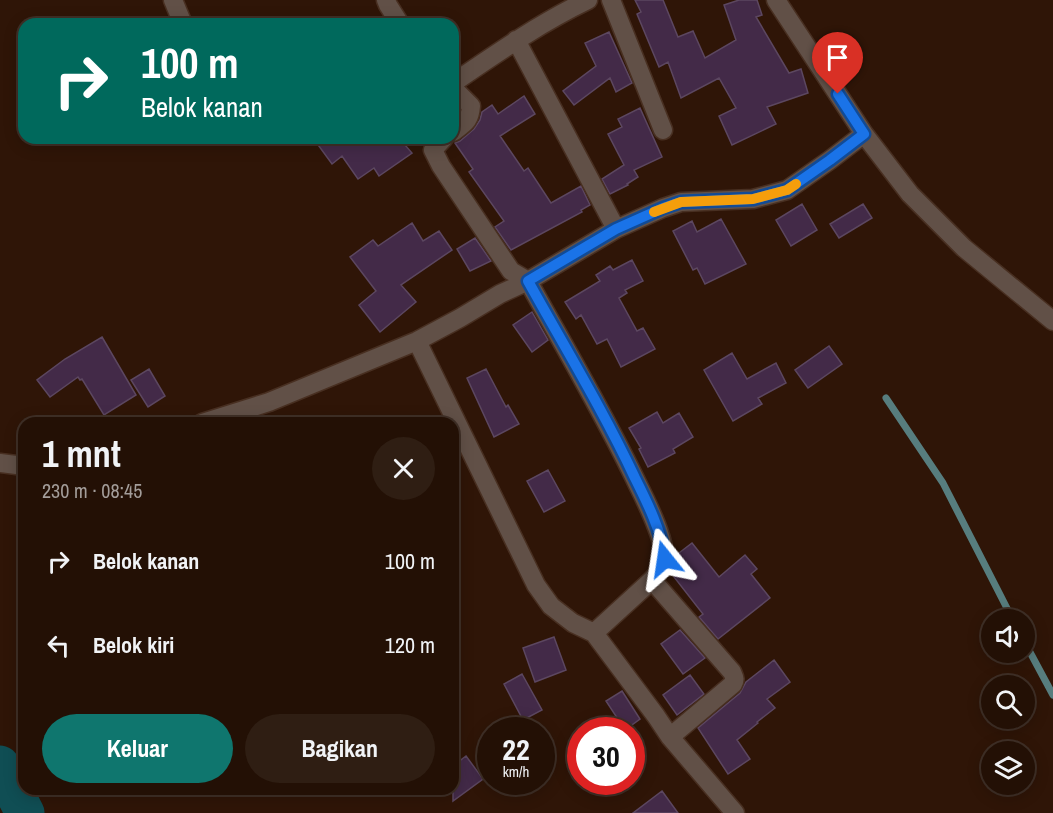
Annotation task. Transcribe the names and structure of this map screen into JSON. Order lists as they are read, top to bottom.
{
  "page": {
    "turn": ["100 m", "Belok kanan"],
    "heading": ["1 mnt", "230 m · 08:45"],
    "list": [
      {
        "name": "Belok kanan",
        "value": "100 m"
      },
      {
        "name": "Belok kiri",
        "value": "120 m"
      }
    ],
    "buttons": ["Keluar", "Bagikan"],
    "speed": "22 km/h",
    "limit": "30"
  }
}
